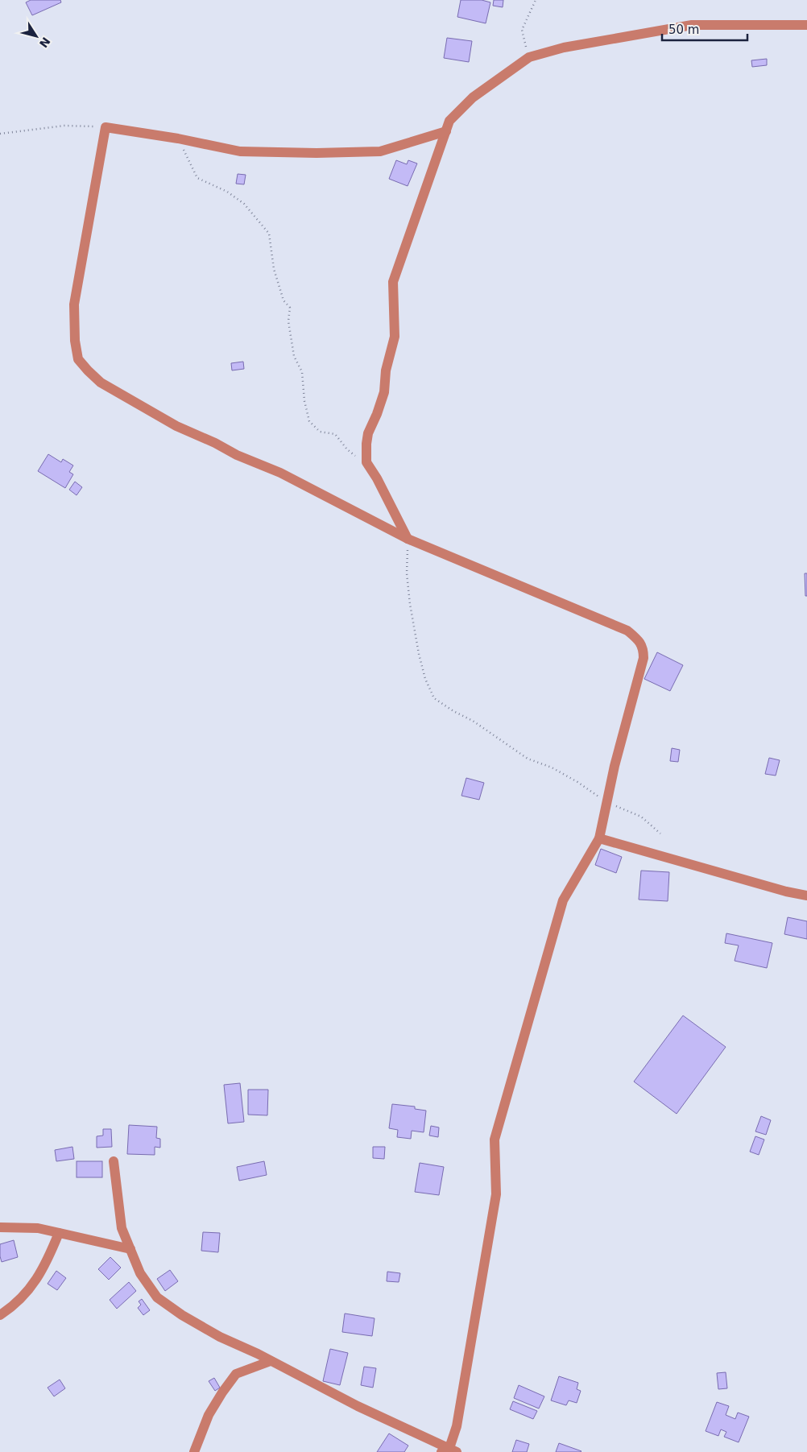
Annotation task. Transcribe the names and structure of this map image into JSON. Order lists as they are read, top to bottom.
{
  "scale_bar": "50 m",
  "north": "bottom right"
}
